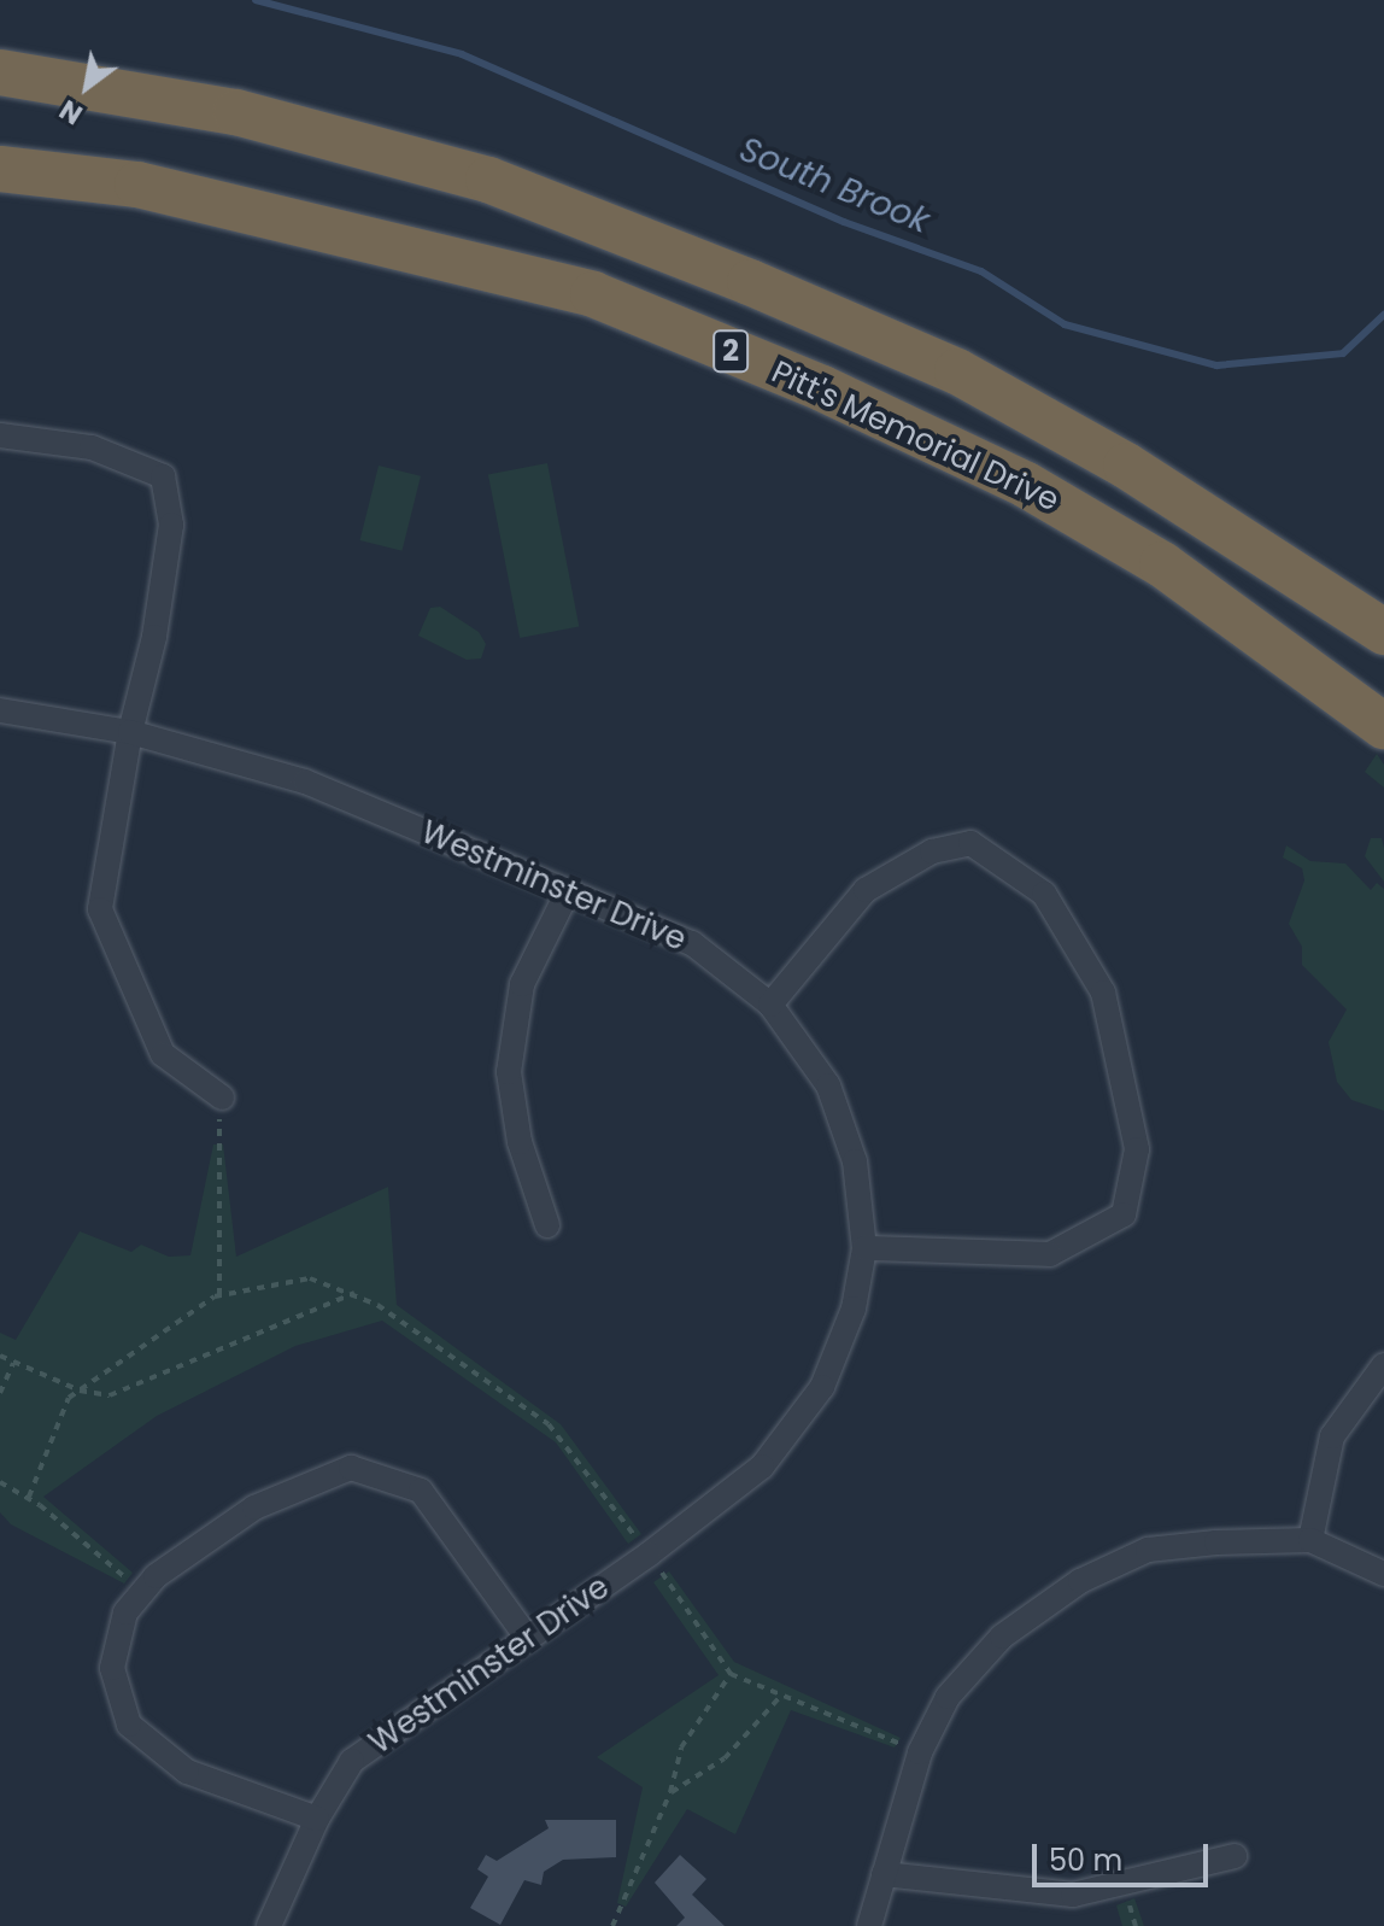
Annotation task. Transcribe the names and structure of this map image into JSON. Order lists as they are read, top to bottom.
{
  "streets": {
    "highway": ["2", "Pitt's Memorial Drive"],
    "street": ["Westminster Drive"]
  },
  "water": ["South Brook"],
  "scale_bar": "50 m",
  "north": "bottom left"
}
